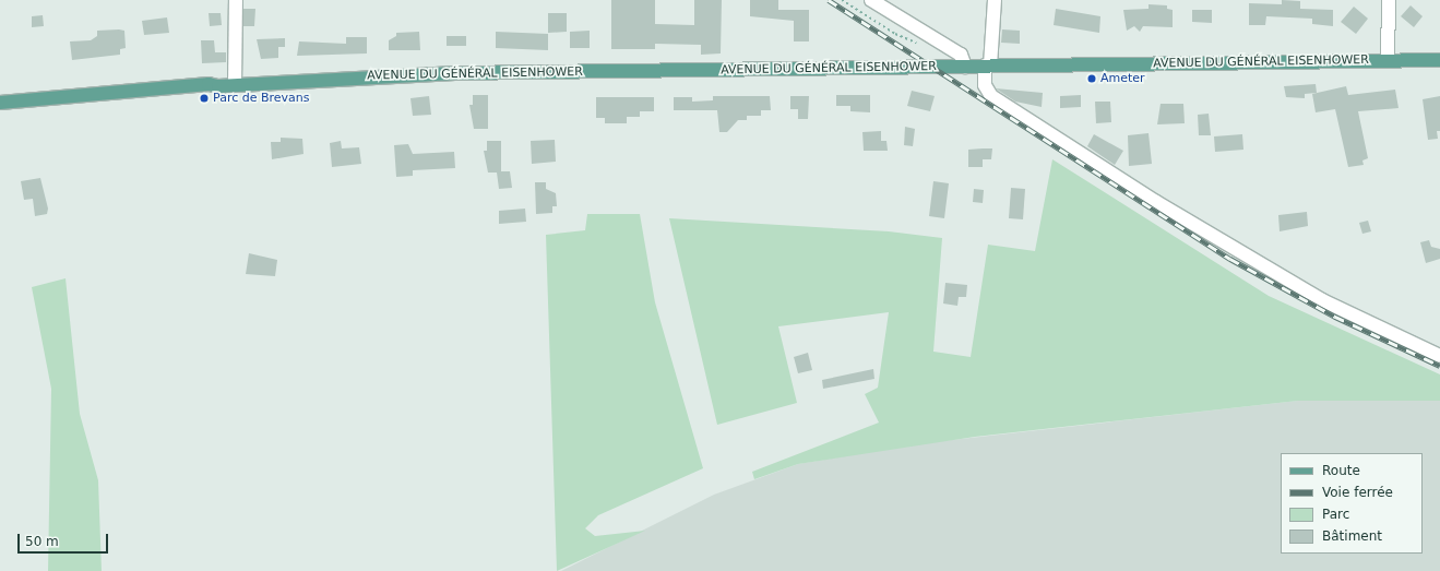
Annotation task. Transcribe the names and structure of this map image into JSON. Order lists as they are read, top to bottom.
{
  "streets": {
    "main road": ["AVENUE DU GÉNÉRAL EISENHOWER"]
  },
  "places": ["Ameter", "Parc de Brevans"],
  "legend": [
    "Route",
    "Voie ferrée",
    "Parc",
    "Bâtiment"
  ],
  "scale_bar": "50 m"
}
